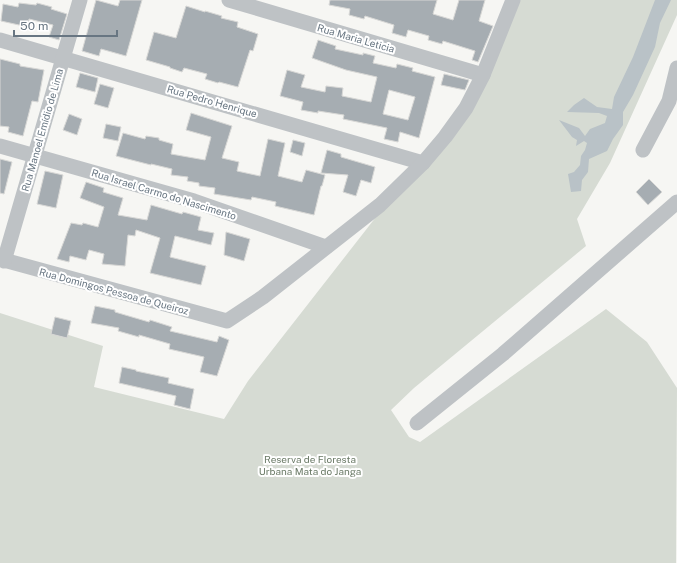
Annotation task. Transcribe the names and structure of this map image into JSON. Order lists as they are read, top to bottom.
{
  "streets": {
    "street": [
      "Rua Maria Leticia",
      "Rua Pedro Henrique",
      "Rua Manoel Emídio de Lima",
      "Rua Israel Carmo do Nascimento",
      "Rua Domingos Pessoa de Queiroz"
    ]
  },
  "crossings": [
    ["Rua Pedro Henrique", "Rua Manoel Emídio de Lima"],
    ["Rua Manoel Emídio de Lima", "Rua Israel Carmo do Nascimento"],
    ["Rua Manoel Emídio de Lima", "Rua Domingos Pessoa de Queiroz"],
    ["Rua Israel Carmo do Nascimento", "Rua Domingos Pessoa de Queiroz"]
  ],
  "parks": ["Reserva de Floresta Urbana Mata do Janga"],
  "scale_bar": "50 m"
}
